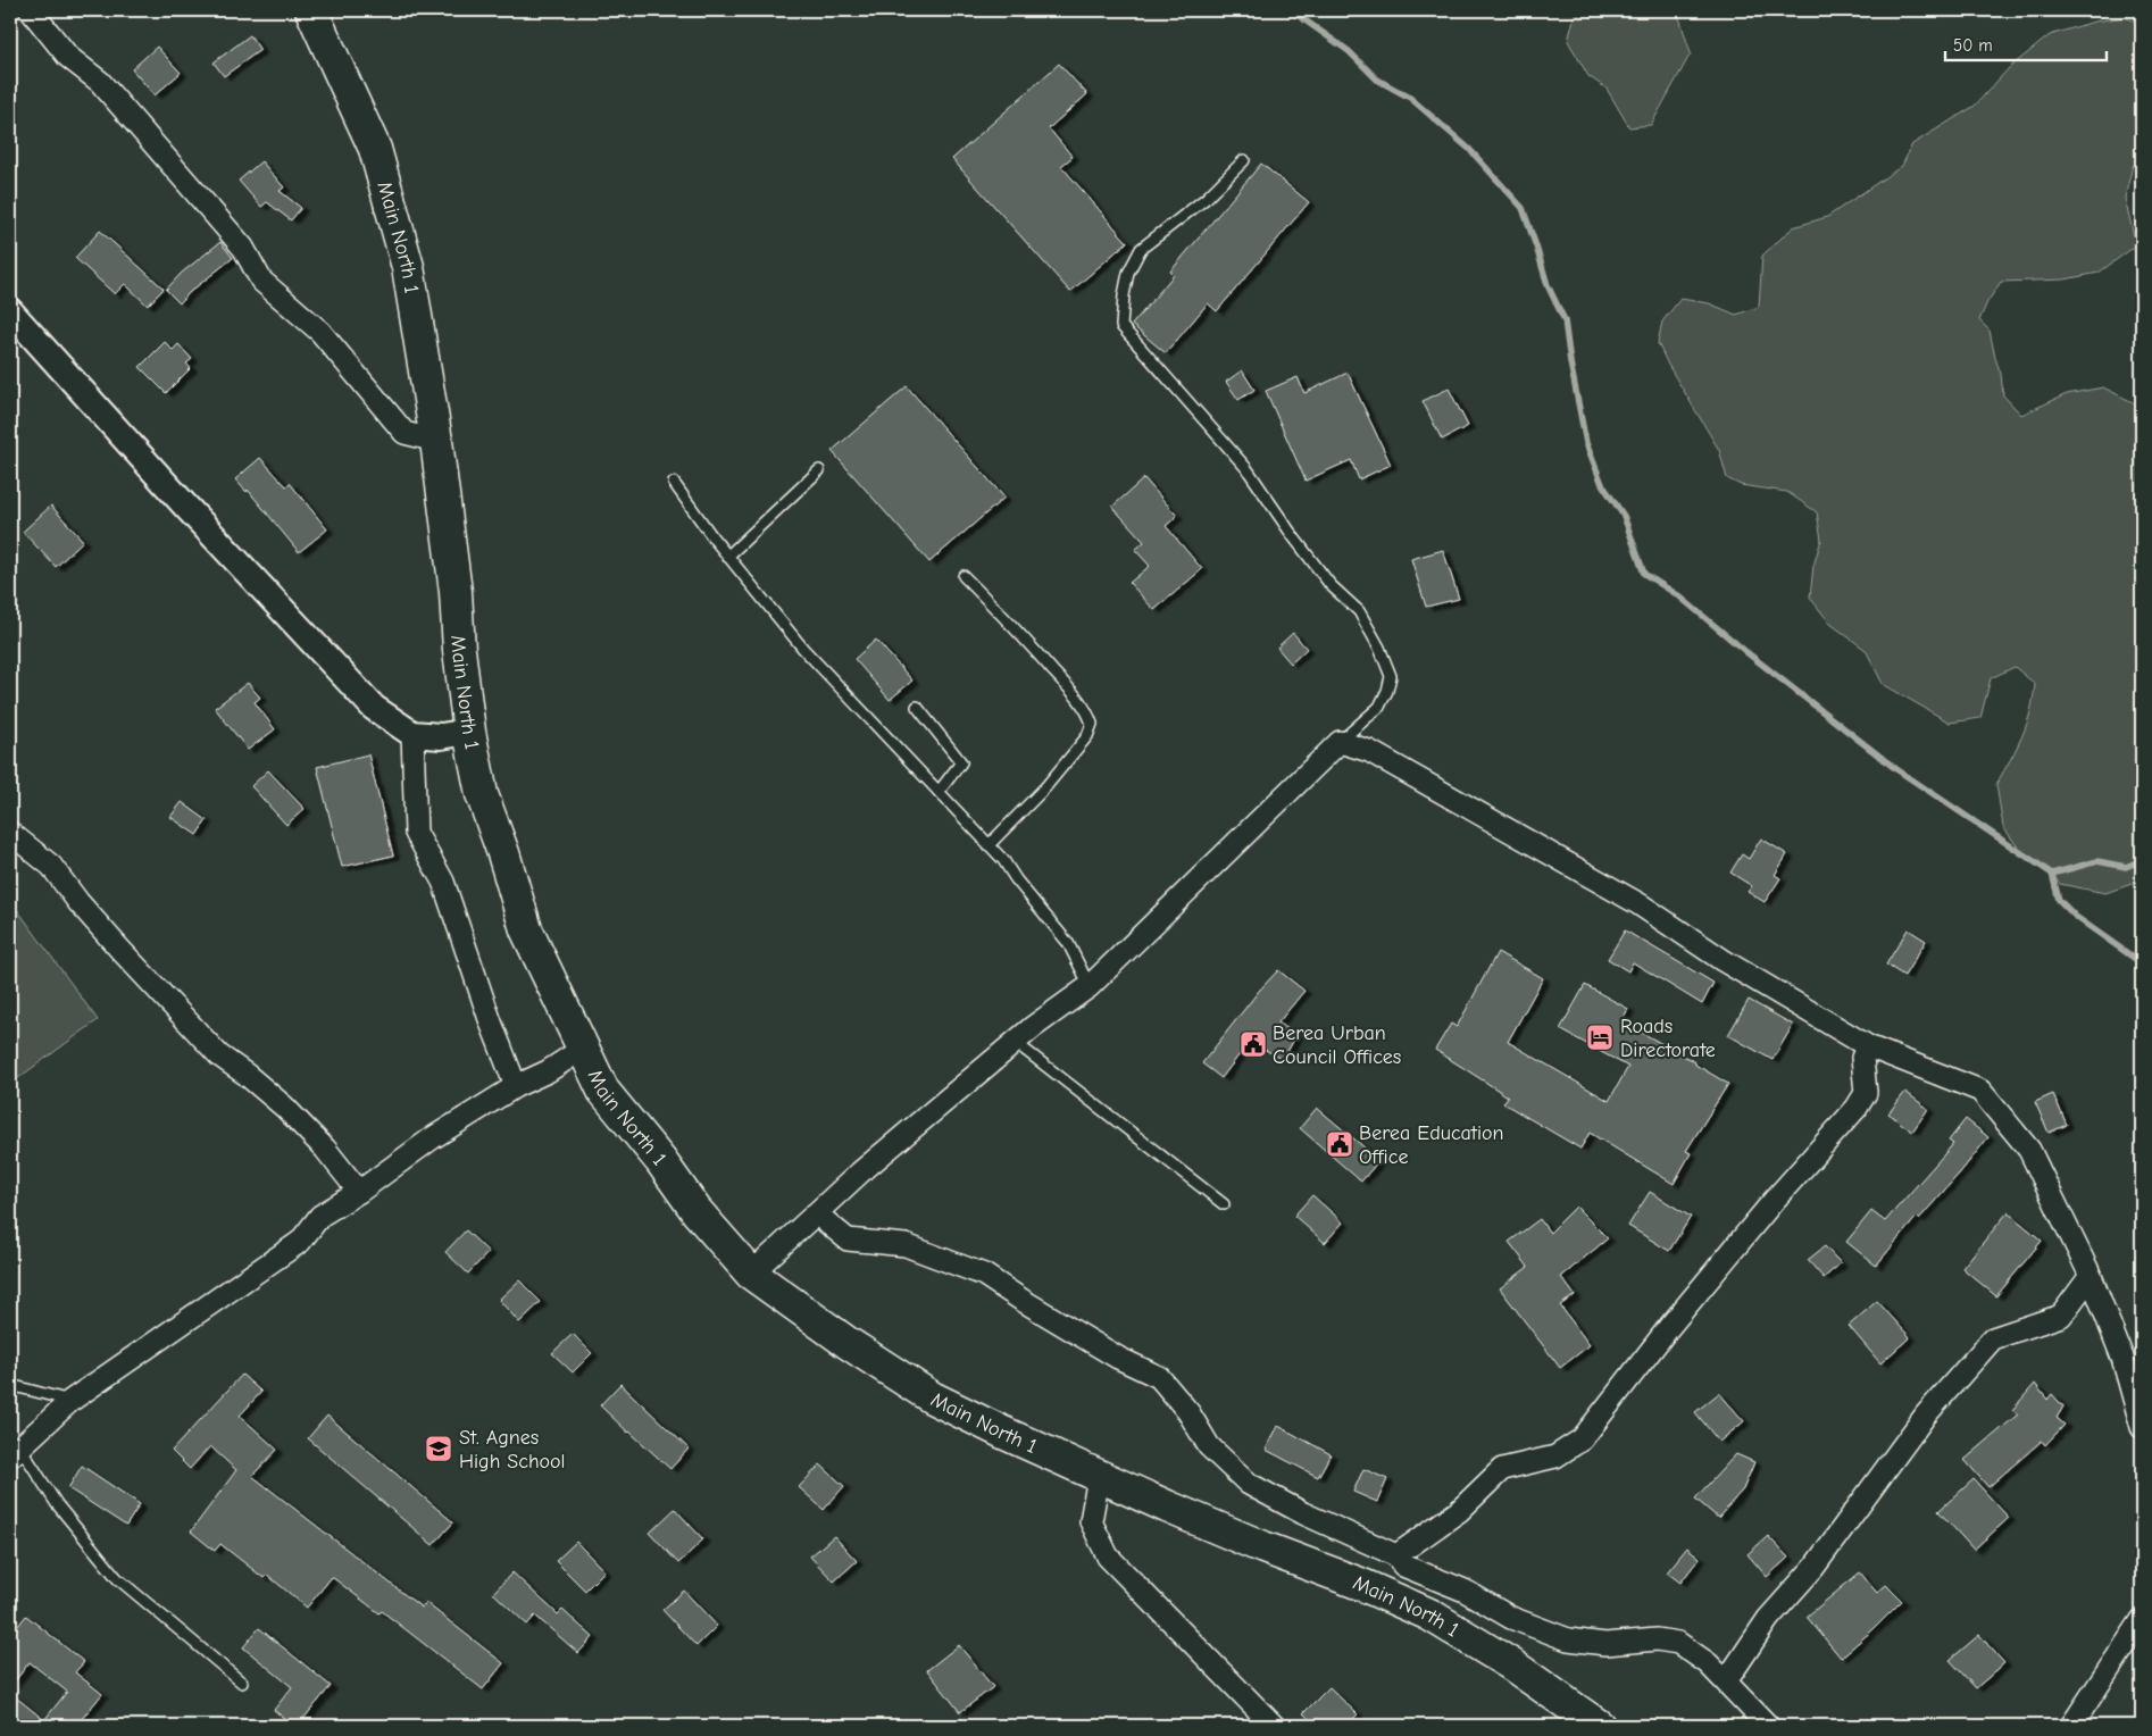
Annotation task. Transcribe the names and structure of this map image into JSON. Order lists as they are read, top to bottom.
{
  "streets": {
    "main road": ["Main North 1"]
  },
  "places": {
    "hotel": ["Roads Directorate"],
    "public building": ["Berea Urban Council Offices", "Berea Education Office"],
    "school or university": ["St. Agnes High School"]
  },
  "scale_bar": "50 m"
}
